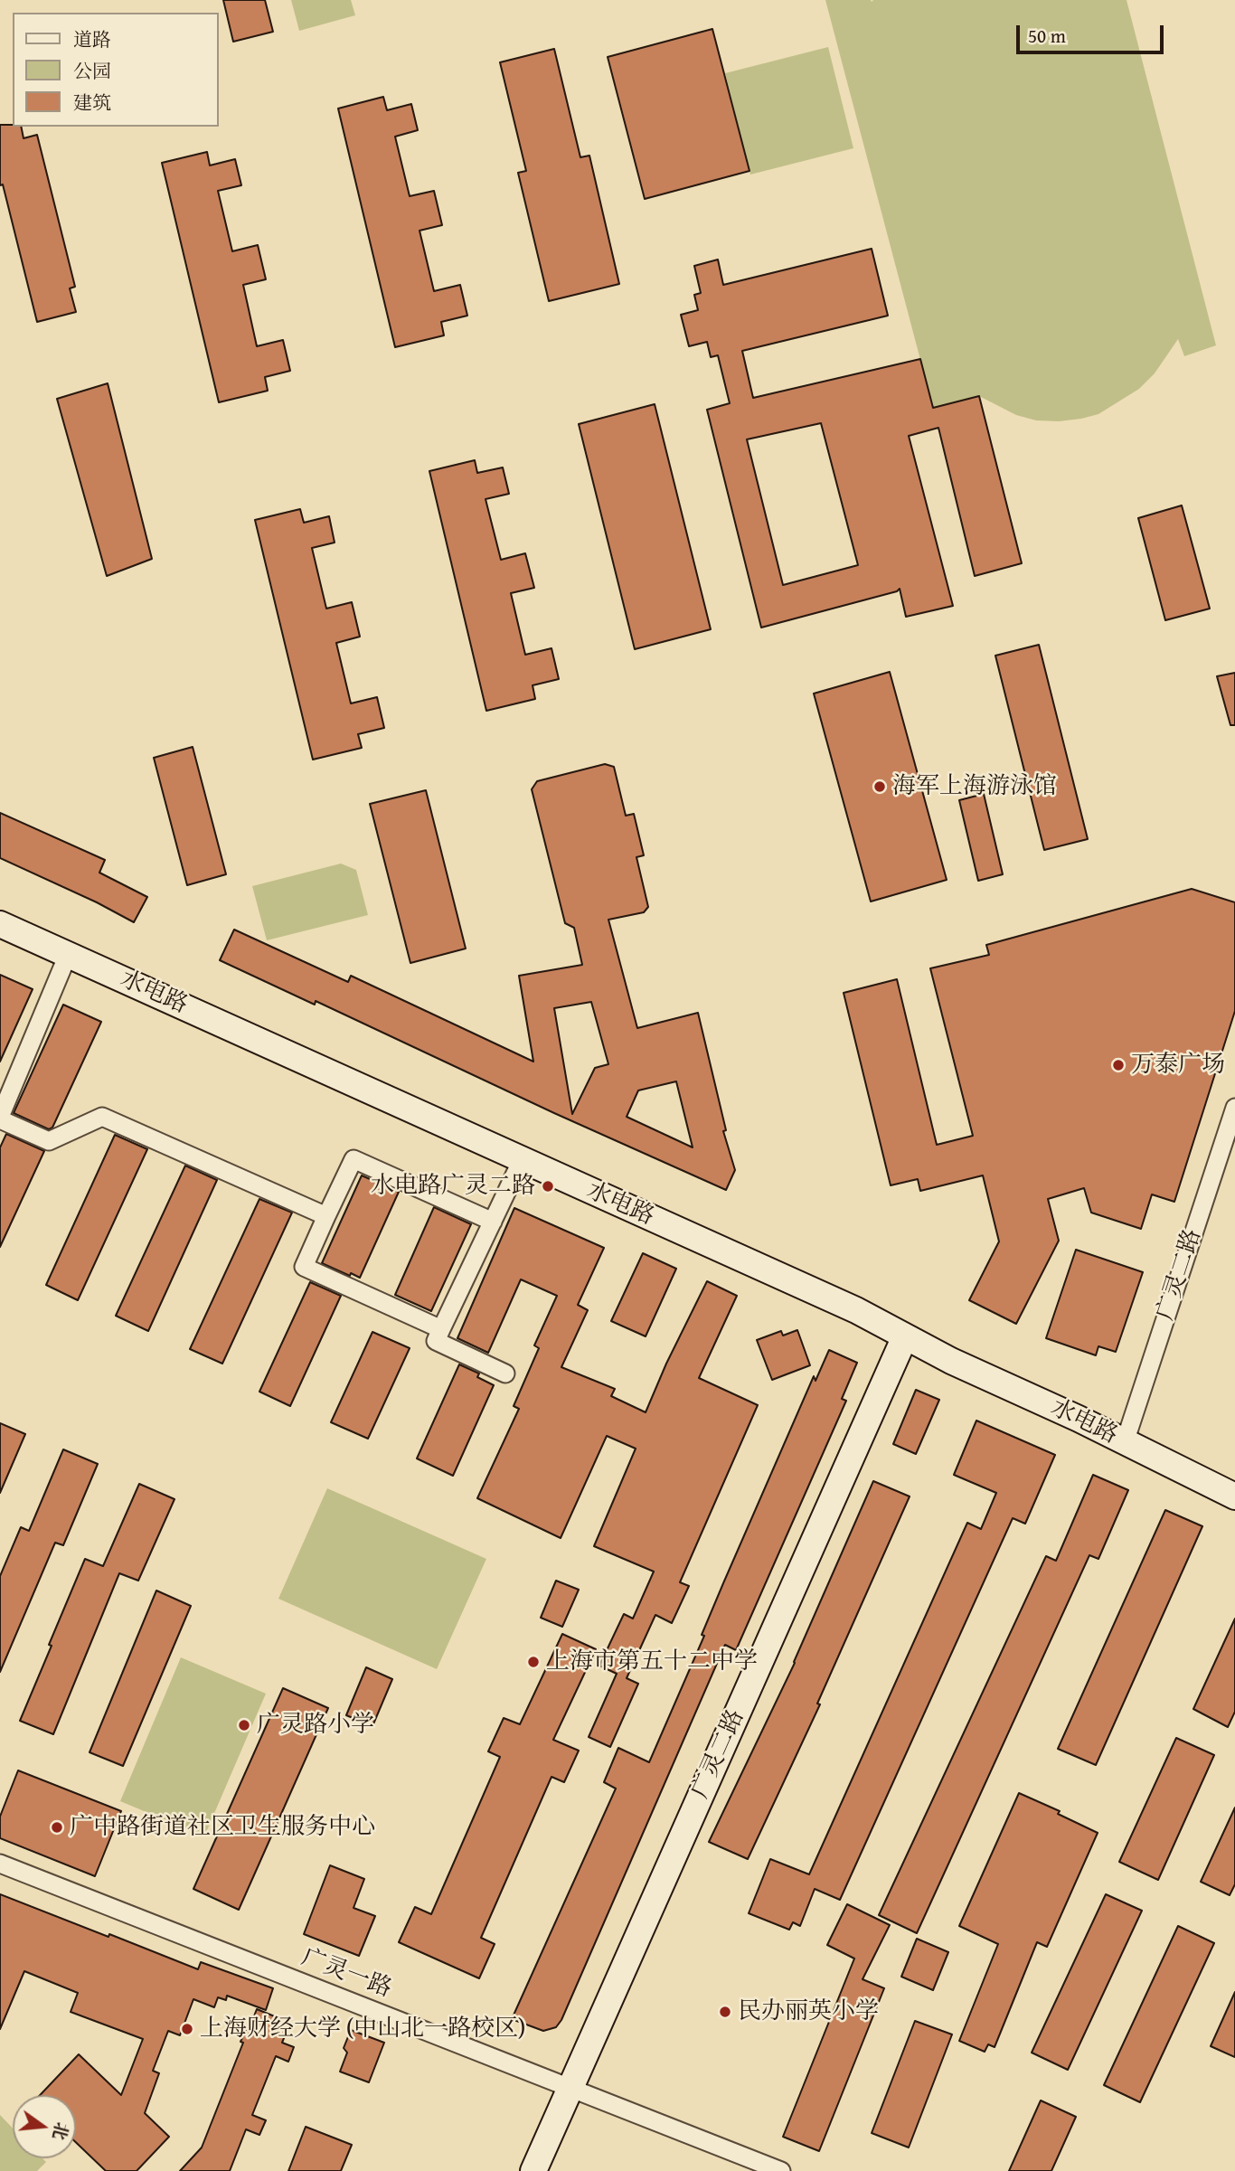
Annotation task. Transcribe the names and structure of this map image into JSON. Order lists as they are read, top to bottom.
{
  "streets": {
    "main road": ["水电路", "广灵二路"],
    "street": ["广灵一路"]
  },
  "crossings": [
    ["水电路", "广灵二路"],
    ["广灵二路", "广灵一路"]
  ],
  "places": [
    "海军上海游泳馆",
    "万泰广场",
    "水电路广灵二路",
    "上海市第五十二中学",
    "广灵路小学",
    "广中路街道社区卫生服务中心",
    "民办丽英小学",
    "上海财经大学 (中山北一路校区)"
  ],
  "legend": ["道路", "公园", "建筑"],
  "scale_bar": "50 m",
  "north": "right"
}
